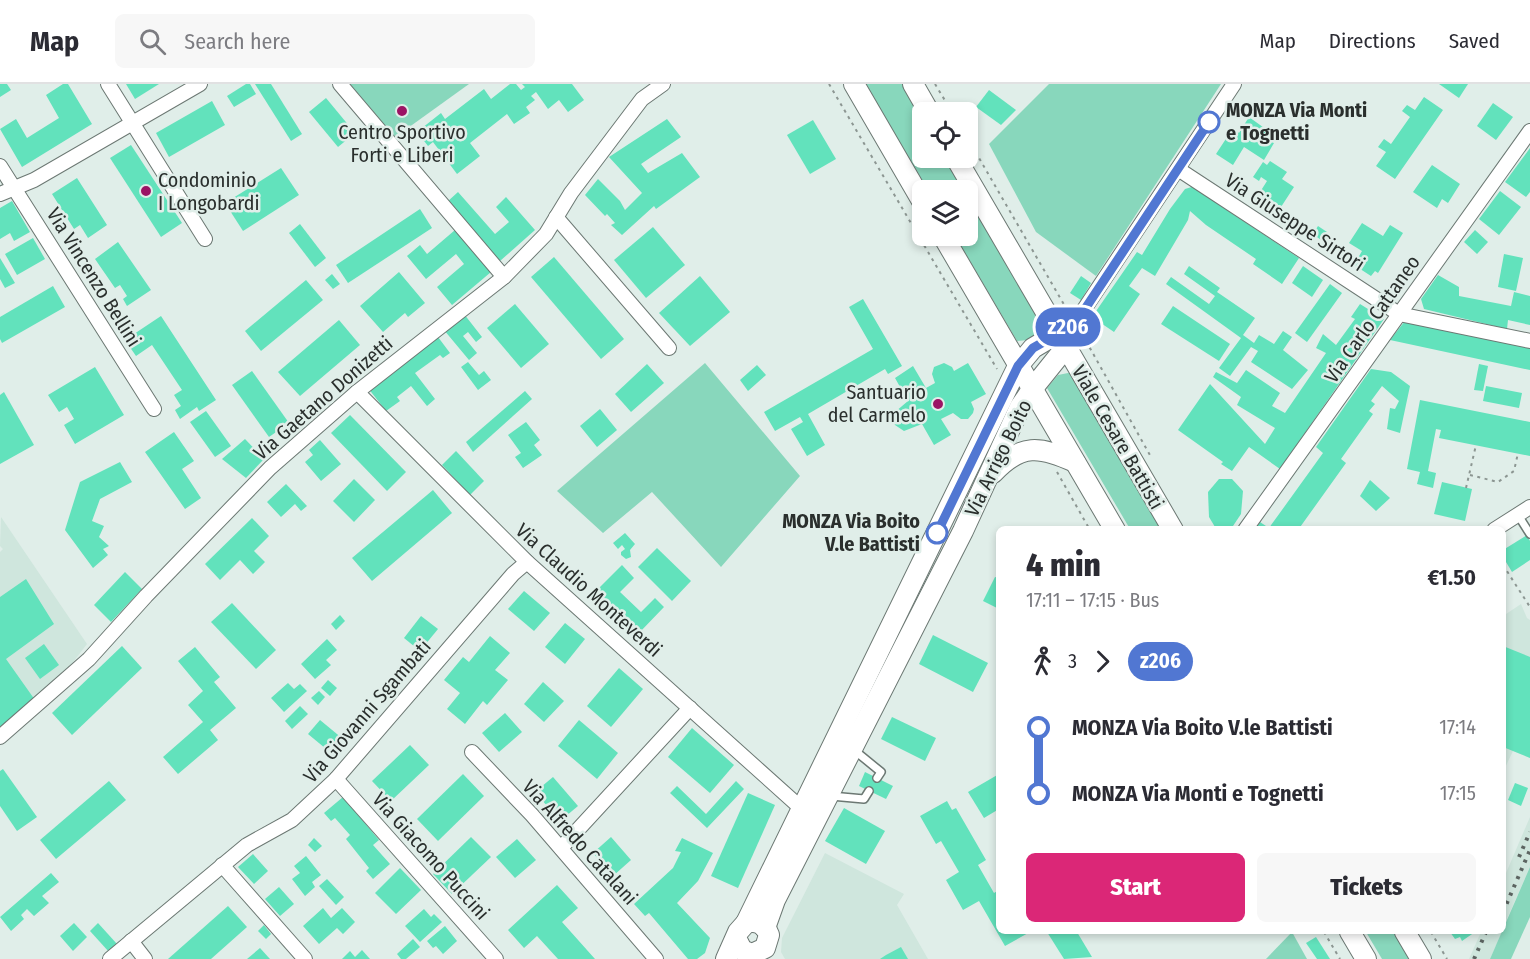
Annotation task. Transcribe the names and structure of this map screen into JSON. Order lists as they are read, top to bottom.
{
  "streets": {
    "street": [
      "Via Giuseppe Sirtori",
      "Via Vincenzo Bellini",
      "Via Carlo Cattaneo",
      "Via Gaetano Donizetti",
      "Viale Cesare Battisti",
      "Via Arrigo Boito",
      "Via Claudio Monteverdi",
      "Via Giovanni Sgambati",
      "Via Alfredo Catalani",
      "Via Giacomo Puccini"
    ]
  },
  "crossings": [
    ["Via Giuseppe Sirtori", "Via Carlo Cattaneo"],
    ["Via Gaetano Donizetti", "Via Claudio Monteverdi"],
    ["Viale Cesare Battisti", "Via Arrigo Boito"],
    ["Via Arrigo Boito", "Via Claudio Monteverdi"],
    ["Via Claudio Monteverdi", "Via Giovanni Sgambati"],
    ["Via Giovanni Sgambati", "Via Giacomo Puccini"]
  ],
  "places": [
    "Centro Sportivo Forti e Liberi",
    "MONZA Via Monti e Tognetti",
    "Condominio I Longobardi",
    "Santuario del Carmelo",
    "MONZA Via Boito V.le Battisti"
  ],
  "lines": ["bus line z206"],
  "page": {
    "header": "Map",
    "search": "Search here",
    "nav": ["Map", "Directions", "Saved"],
    "on_map": "z206",
    "heading": ["4 min", "17:11 – 17:15 · Bus", "€1.50"],
    "legs": ["3", "z206"],
    "list": [
      {
        "name": "MONZA Via Boito V.le Battisti",
        "value": "17:14"
      },
      {
        "name": "MONZA Via Monti e Tognetti",
        "value": "17:15"
      }
    ],
    "buttons": ["Start", "Tickets"]
  }
}
